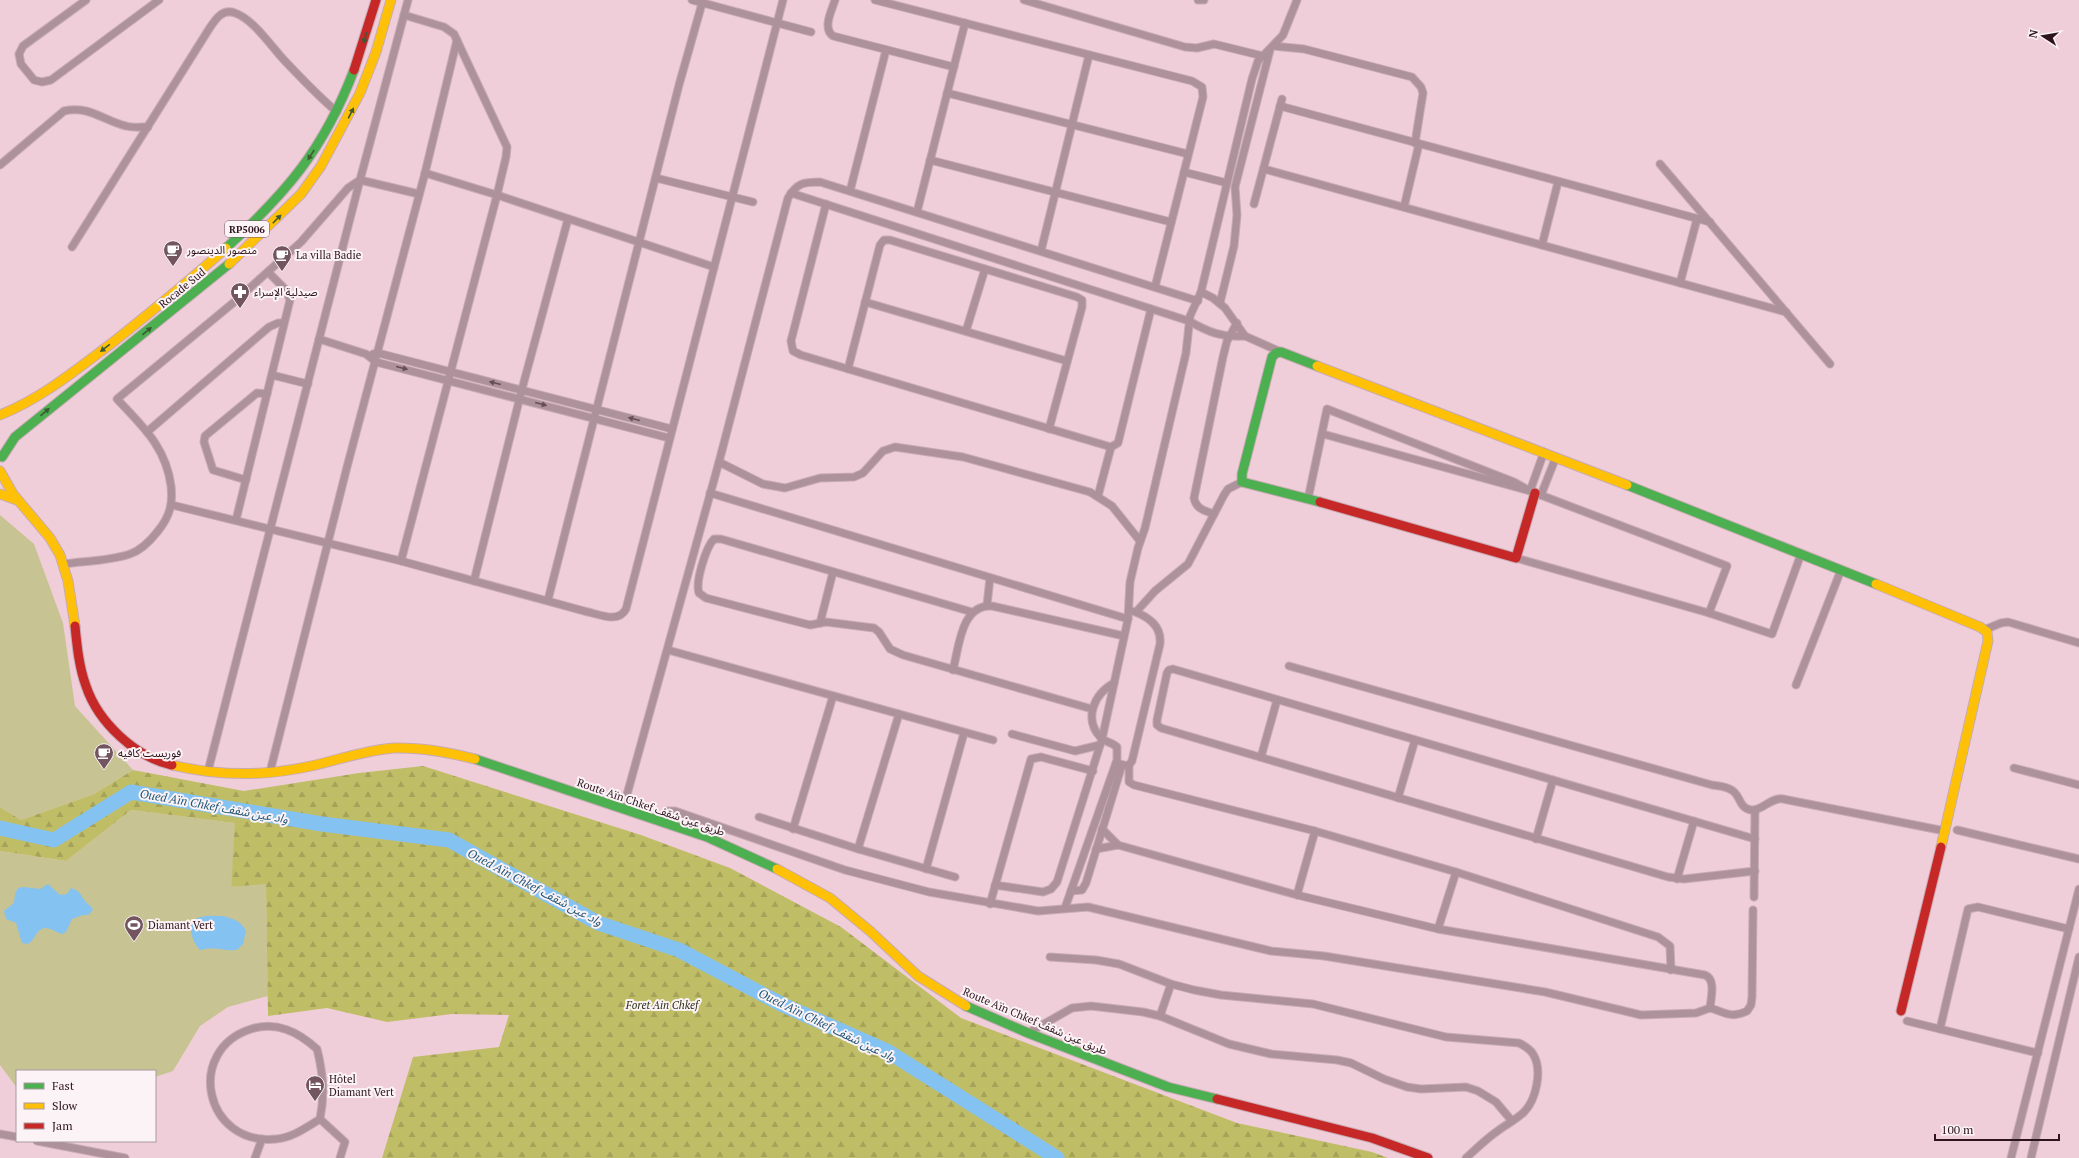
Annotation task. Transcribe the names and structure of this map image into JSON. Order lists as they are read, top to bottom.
{
  "streets": {
    "main road": ["RP5006", "Rocade Sud", "Route Aïn Chkef طريق عين شقف"]
  },
  "crossings": [
    ["RP5006", "Rocade Sud"]
  ],
  "water": ["Oued Aïn Chkef واد عين شقف"],
  "parks": ["Foret Ain Chkef"],
  "places": {
    "cafe": ["منصور الدينصور", "La villa Badie", "فوريست كافيه"],
    "pharmacy": ["صيدلية الإسراء"],
    "sports": ["Diamant Vert"],
    "hotel": ["Hôtel Diamant Vert"]
  },
  "legend": ["Fast", "Slow", "Jam"],
  "scale_bar": "100 m",
  "north": "left"
}
